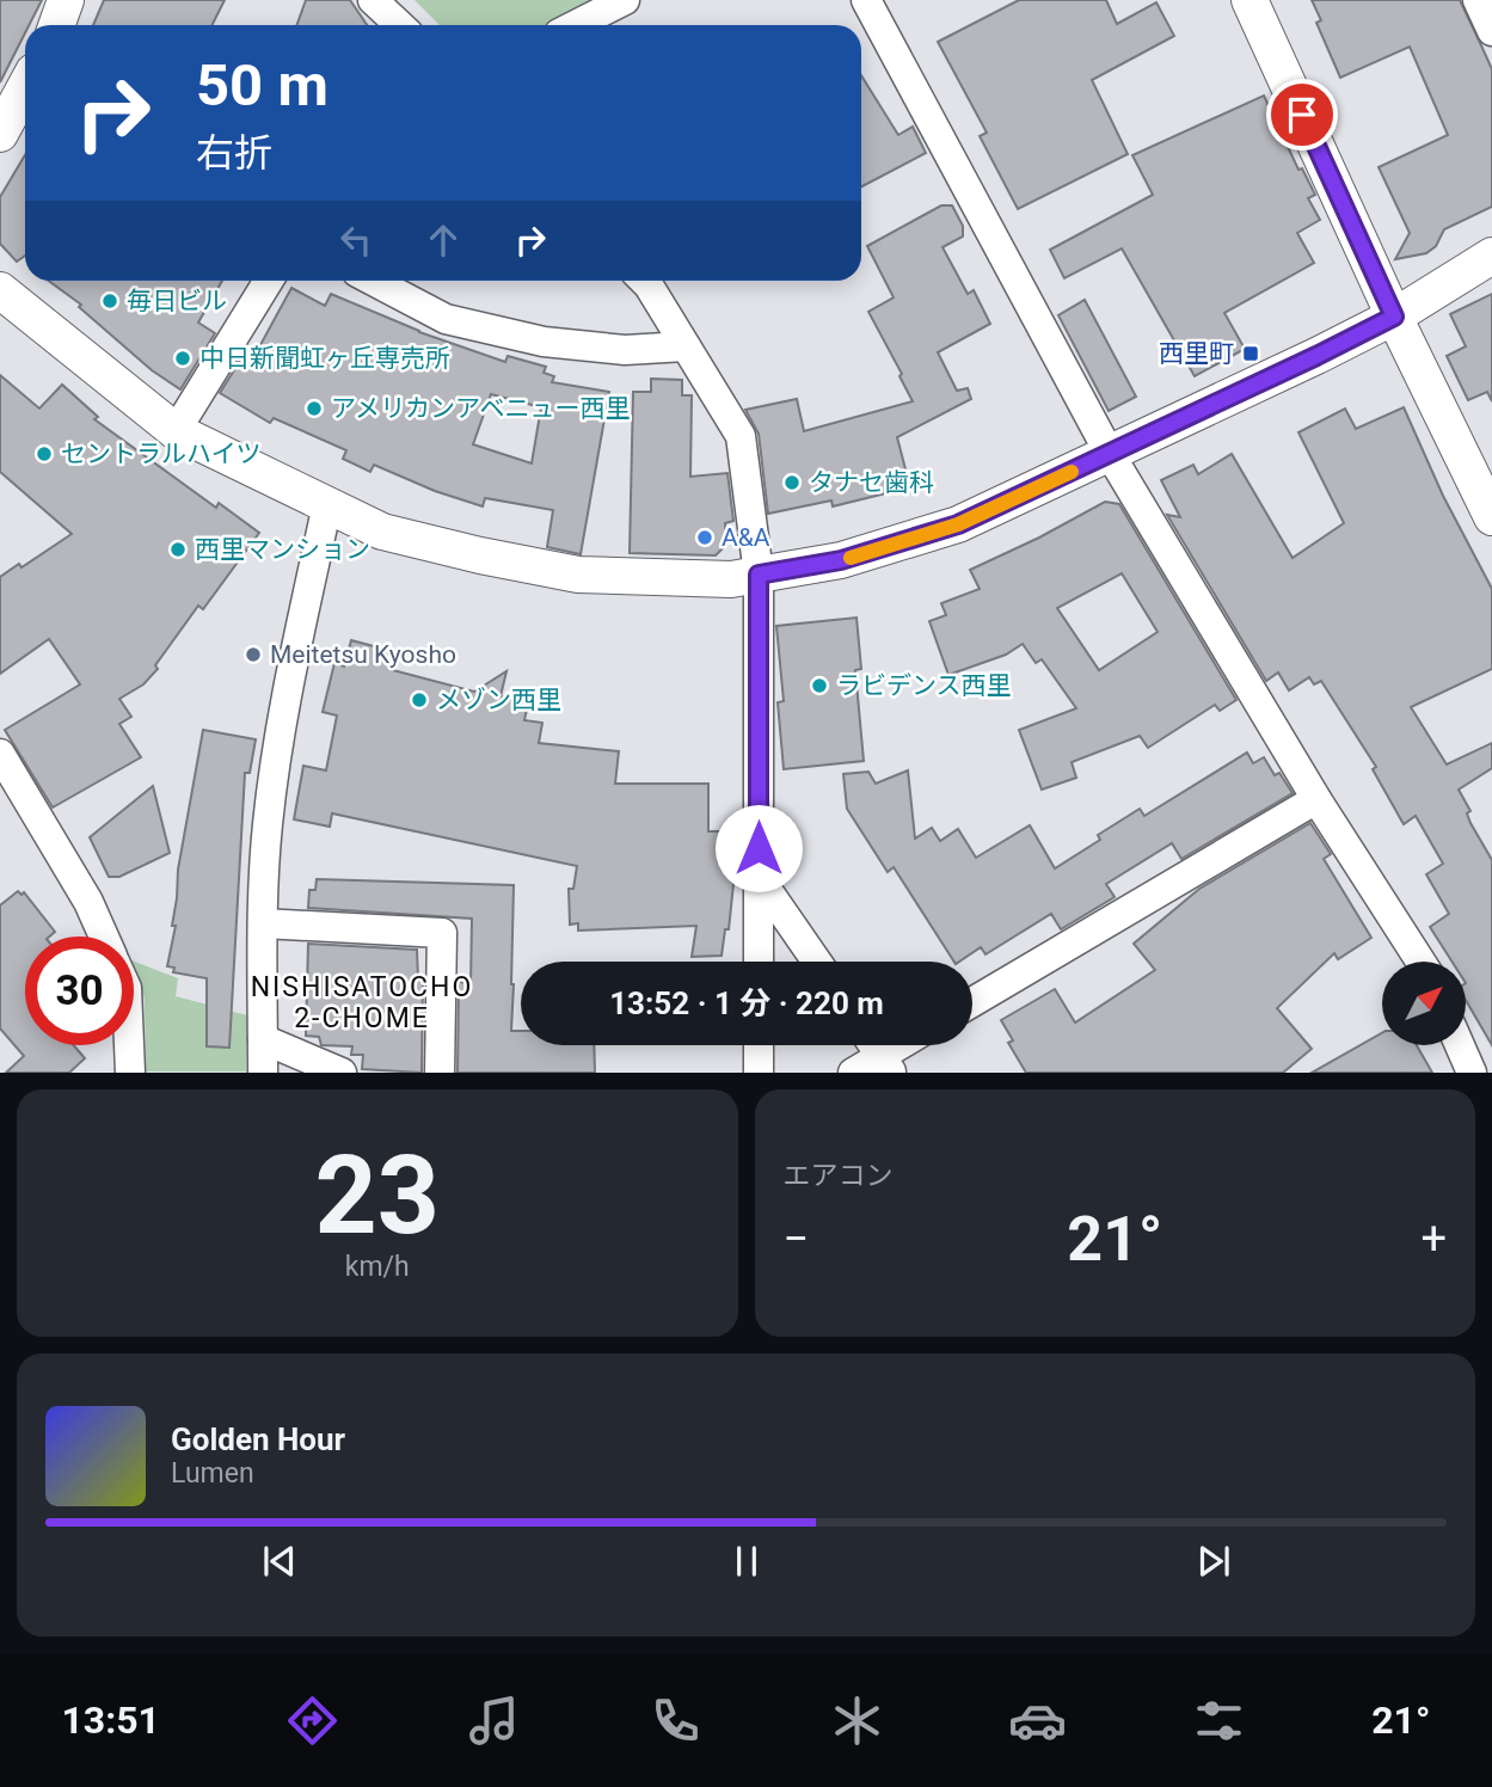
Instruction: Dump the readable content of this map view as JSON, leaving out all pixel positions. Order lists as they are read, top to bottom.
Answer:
{
  "districts": ["NISHISATOCHO 2-CHOME"],
  "places": {
    "other": [
      "毎日ビル",
      "中日新聞虹ヶ丘専売所",
      "アメリカンアベニュー西里",
      "セントラルハイツ",
      "タナセ歯科",
      "A&A",
      "西里マンション",
      "Meitetsu Kyosho",
      "ラビデンス西里",
      "メゾン西里"
    ],
    "transit": ["西里町"]
  },
  "north": "top right",
  "page": {
    "turn": ["50 m", "右折"],
    "limit": "30",
    "trip": "13:52 · 1 分 · 220 m",
    "tile": [
      ["23", "km/h"],
      "エアコン"
    ],
    "heat": ["−", "21°", "+"],
    "song": ["Golden Hour", "Lumen"],
    "tabs": ["13:51", "21°"]
  }
}
